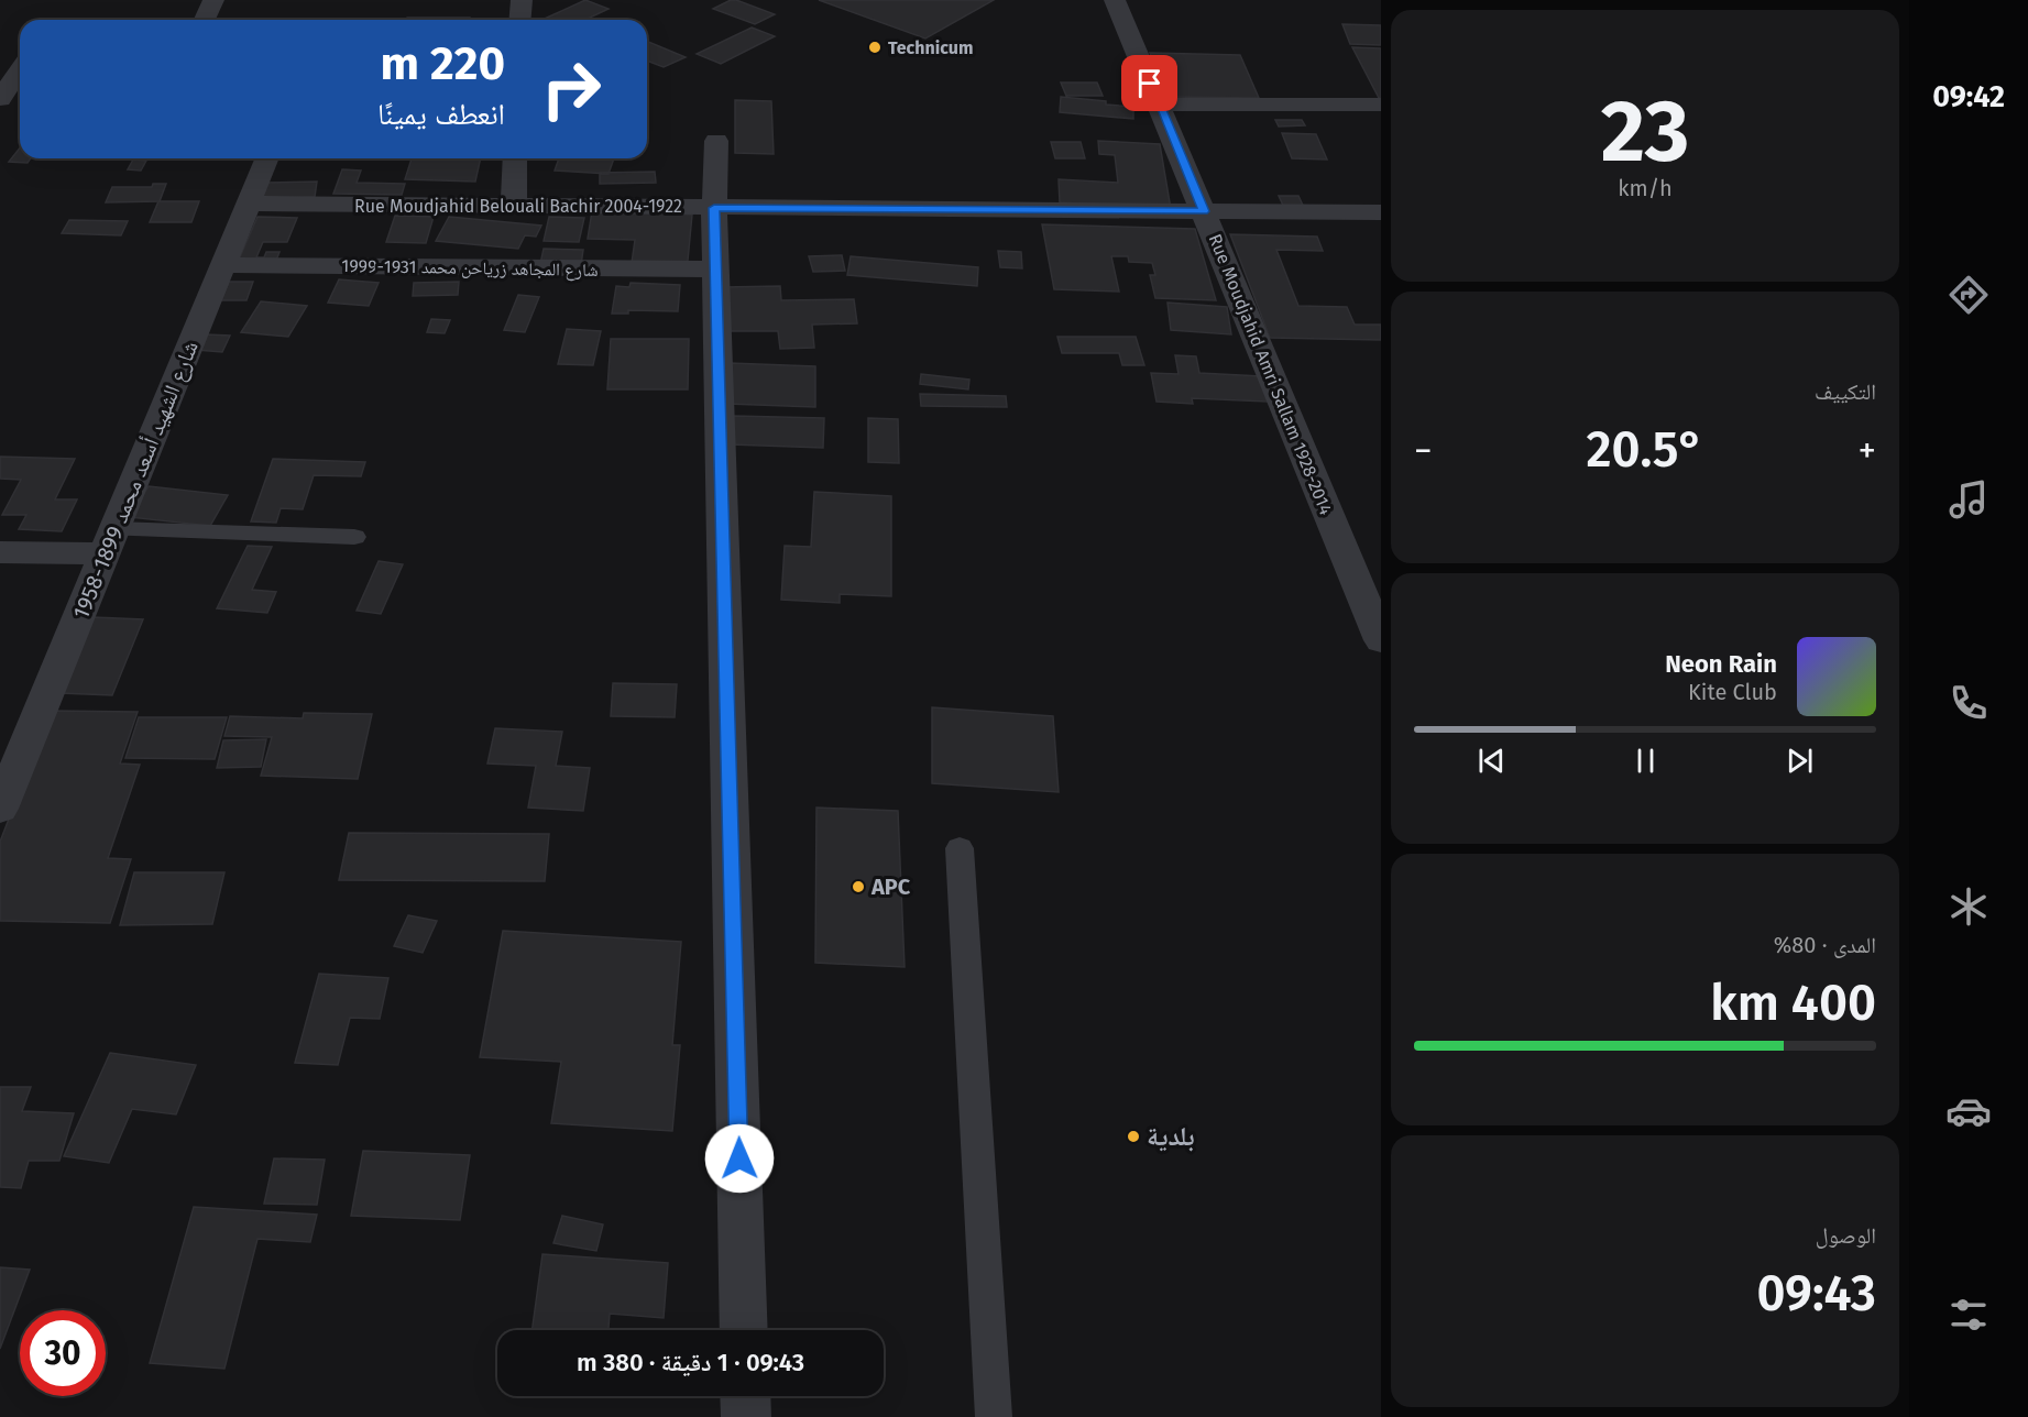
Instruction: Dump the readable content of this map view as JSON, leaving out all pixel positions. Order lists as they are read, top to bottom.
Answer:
{
  "streets": {
    "street": [
      "Rue Moudjahid Belouali Bachir 2004-1922",
      "شارع المجاهد زرياحن محمد 1931-1999",
      "Rue Moudjahid Amri Sallam 1928-2014",
      "شارع الشهيد أسعد محمد 1899-1958"
    ]
  },
  "crossings": [
    ["Rue Moudjahid Belouali Bachir 2004-1922", "Rue Moudjahid Amri Sallam 1928-2014"],
    ["Rue Moudjahid Belouali Bachir 2004-1922", "شارع الشهيد أسعد محمد 1899-1958"],
    ["شارع المجاهد زرياحن محمد 1931-1999", "شارع الشهيد أسعد محمد 1899-1958"]
  ],
  "places": ["Technicum", "APC", "بلدية"],
  "page": {
    "tabs": "09:42",
    "tile": [
      ["23", "km/h"],
      "التكييف",
      ["المدى · 80%", "400 km"],
      ["الوصول", "09:43"]
    ],
    "turn": ["220 m", "انعطف يمينًا"],
    "heat": ["−", "20.5°", "+"],
    "song": ["Neon Rain", "Kite Club"],
    "limit": "30",
    "trip": "09:43 · 1 دقيقة · 380 m"
  }
}
